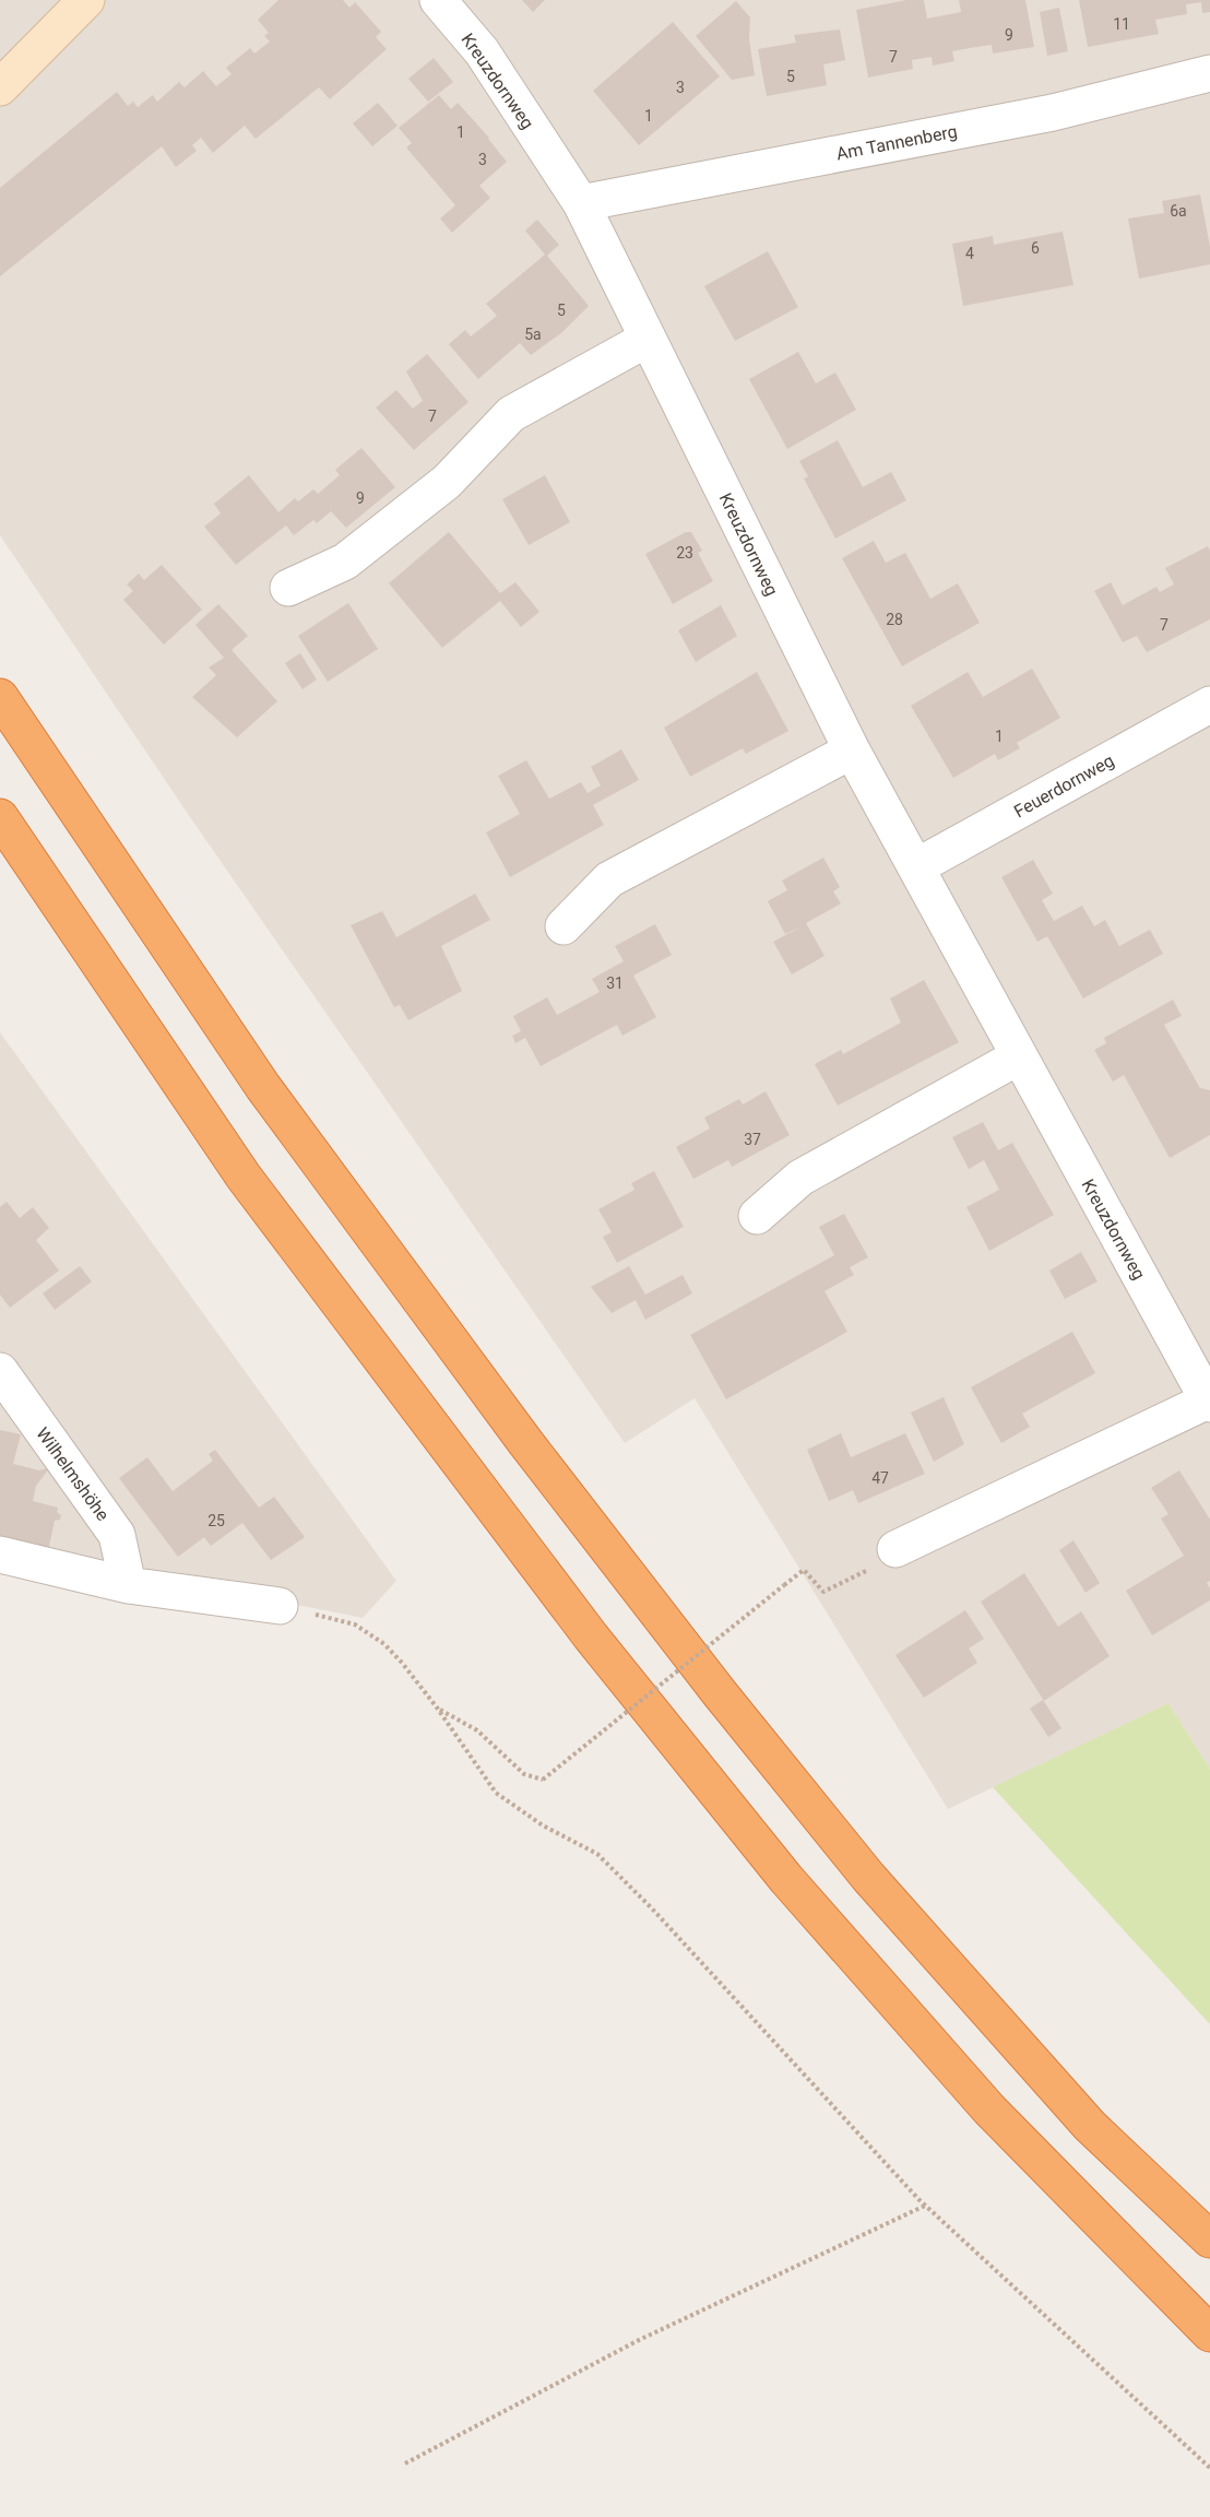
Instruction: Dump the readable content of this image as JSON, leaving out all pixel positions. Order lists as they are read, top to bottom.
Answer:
{
  "streets": {
    "street": [
      "Kreuzdornweg",
      "Am Tannenberg",
      "Feuerdornweg",
      "Wilhelmshöhe"
    ]
  },
  "crossings": [
    ["Kreuzdornweg", "Am Tannenberg"],
    ["Kreuzdornweg", "Feuerdornweg"]
  ],
  "house_numbers": [
    "11",
    "9",
    "7",
    "5",
    "3",
    "1",
    "1",
    "3",
    "6a",
    "6",
    "4",
    "5",
    "5a",
    "7",
    "9",
    "23",
    "28",
    "7",
    "1",
    "31",
    "37",
    "47",
    "25"
  ]
}
